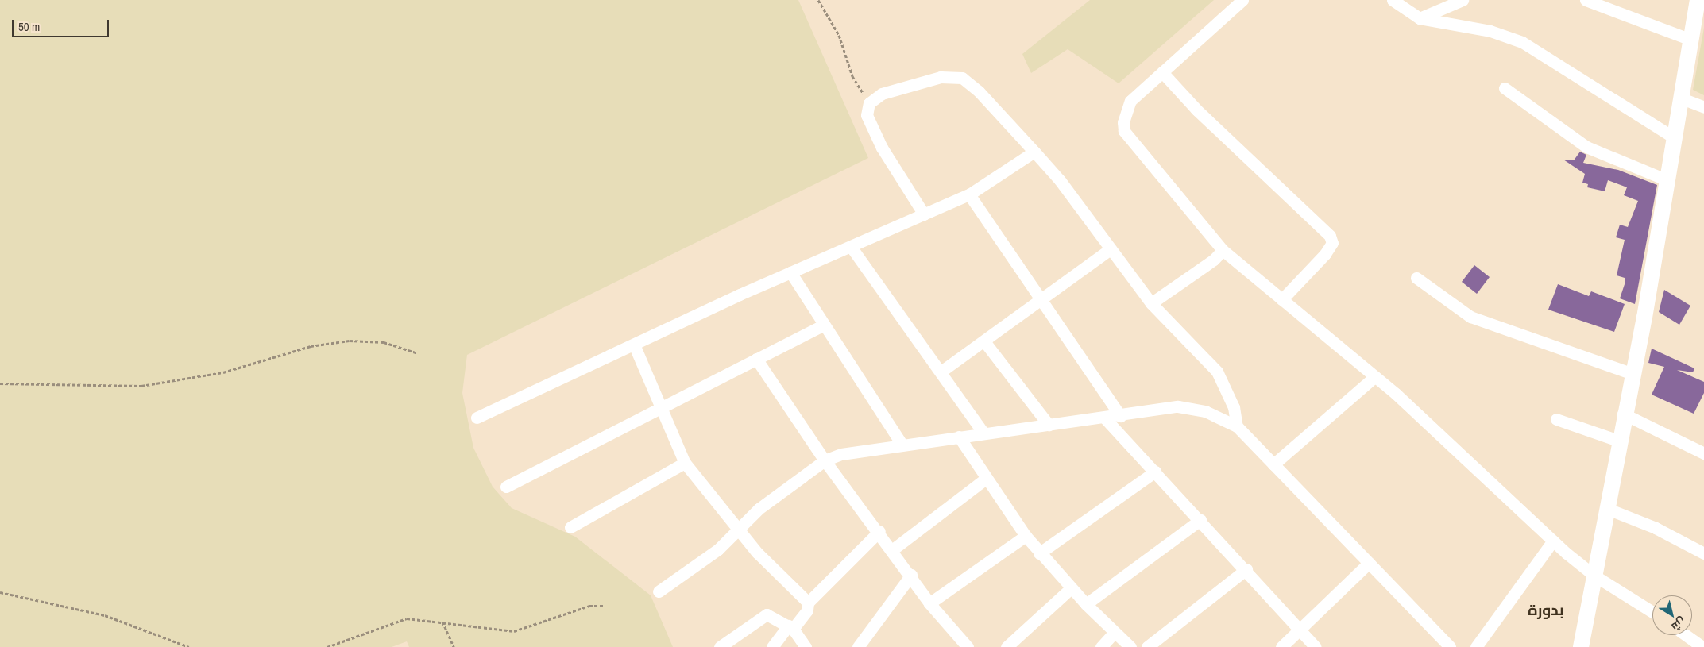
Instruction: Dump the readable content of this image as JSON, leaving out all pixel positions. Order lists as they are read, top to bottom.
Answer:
{
  "districts": ["بدورة"],
  "scale_bar": "50 m",
  "north": "bottom right"
}
